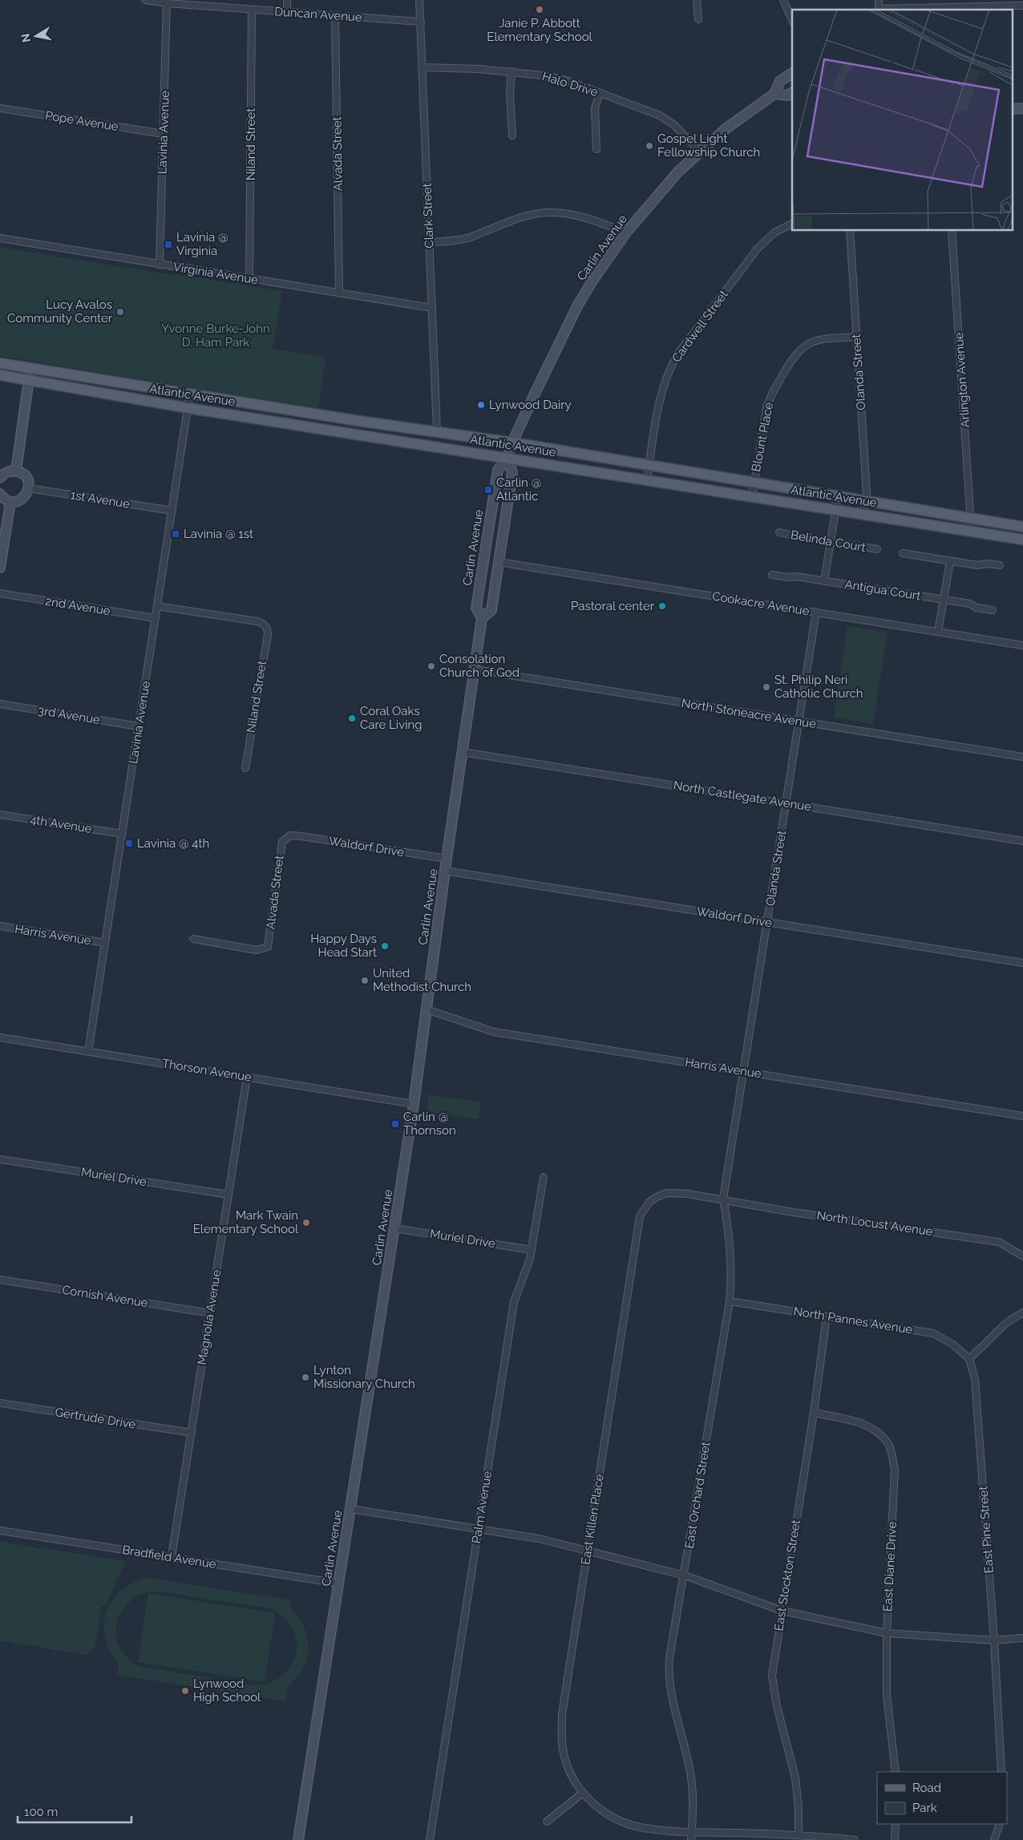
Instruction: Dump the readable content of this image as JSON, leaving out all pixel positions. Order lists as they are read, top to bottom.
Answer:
{
  "streets": {
    "main road": ["Atlantic Avenue"],
    "street": [
      "Duncan Avenue",
      "Halo Drive",
      "Pope Avenue",
      "Lavinia Avenue",
      "Niland Street",
      "Alvada Street",
      "Clark Street",
      "Carlin Avenue",
      "Virginia Avenue",
      "Cardwell Street",
      "Olanda Street",
      "Arlington Avenue",
      "Blount Place",
      "1st Avenue",
      "Belinda Court",
      "Antigua Court",
      "Cookacre Avenue",
      "2nd Avenue",
      "North Stoneacre Avenue",
      "3rd Avenue",
      "North Castlegate Avenue",
      "4th Avenue",
      "Waldorf Drive",
      "Harris Avenue",
      "Thorson Avenue",
      "Muriel Drive",
      "North Locust Avenue",
      "Cornish Avenue",
      "Magnolia Avenue",
      "North Pannes Avenue",
      "Gertrude Drive",
      "East Orchard Street",
      "Palm Avenue",
      "East Killen Place",
      "East Pine Street",
      "Bradfield Avenue",
      "East Diane Drive",
      "East Stockton Street"
    ]
  },
  "crossings": [
    ["Duncan Avenue", "Lavinia Avenue"],
    ["Duncan Avenue", "Niland Street"],
    ["Duncan Avenue", "Alvada Street"],
    ["Duncan Avenue", "Clark Street"],
    ["Halo Drive", "Clark Street"],
    ["Halo Drive", "Carlin Avenue"],
    ["Pope Avenue", "Lavinia Avenue"],
    ["Lavinia Avenue", "Niland Street"],
    ["Lavinia Avenue", "Virginia Avenue"],
    ["Lavinia Avenue", "Atlantic Avenue"],
    ["Lavinia Avenue", "1st Avenue"],
    ["Lavinia Avenue", "2nd Avenue"],
    ["Lavinia Avenue", "3rd Avenue"],
    ["Lavinia Avenue", "4th Avenue"],
    ["Lavinia Avenue", "Harris Avenue"],
    ["Lavinia Avenue", "Thorson Avenue"],
    ["Niland Street", "Virginia Avenue"],
    ["Alvada Street", "Virginia Avenue"],
    ["Alvada Street", "Waldorf Drive"],
    ["Clark Street", "Virginia Avenue"],
    ["Clark Street", "Atlantic Avenue"],
    ["Carlin Avenue", "Atlantic Avenue"],
    ["Carlin Avenue", "Cookacre Avenue"],
    ["Carlin Avenue", "North Stoneacre Avenue"],
    ["Carlin Avenue", "North Castlegate Avenue"],
    ["Carlin Avenue", "Waldorf Drive"],
    ["Carlin Avenue", "Harris Avenue"],
    ["Carlin Avenue", "Thorson Avenue"],
    ["Carlin Avenue", "Muriel Drive"],
    ["Carlin Avenue", "Bradfield Avenue"],
    ["Cardwell Street", "Atlantic Avenue"],
    ["Olanda Street", "Atlantic Avenue"],
    ["Olanda Street", "Blount Place"],
    ["Olanda Street", "Cookacre Avenue"],
    ["Olanda Street", "North Stoneacre Avenue"],
    ["Olanda Street", "North Castlegate Avenue"],
    ["Olanda Street", "Waldorf Drive"],
    ["Olanda Street", "Harris Avenue"],
    ["Olanda Street", "East Orchard Street"],
    ["Arlington Avenue", "Atlantic Avenue"],
    ["Atlantic Avenue", "Blount Place"],
    ["Thorson Avenue", "Magnolia Avenue"],
    ["Muriel Drive", "Magnolia Avenue"],
    ["Muriel Drive", "Palm Avenue"],
    ["North Locust Avenue", "East Orchard Street"],
    ["North Locust Avenue", "East Killen Place"],
    ["Cornish Avenue", "Magnolia Avenue"],
    ["Magnolia Avenue", "Gertrude Drive"],
    ["Magnolia Avenue", "Bradfield Avenue"],
    ["North Pannes Avenue", "East Orchard Street"],
    ["North Pannes Avenue", "East Pine Street"],
    ["North Pannes Avenue", "East Stockton Street"],
    ["East Orchard Street", "East Killen Place"],
    ["East Killen Place", "East Stockton Street"],
    ["East Diane Drive", "East Stockton Street"]
  ],
  "parks": ["Yvonne Burke-John D. Ham Park"],
  "places": {
    "other": [
      "Janie P. Abbott Elementary School",
      "Gospel Light Fellowship Church",
      "Lucy Avalos Community Center",
      "Lynwood Dairy",
      "Pastoral center",
      "Consolation Church of God",
      "St. Philip Neri Catholic Church",
      "Coral Oaks Care Living",
      "Happy Days Head Start",
      "United Methodist Church",
      "Mark Twain Elementary School",
      "Lynton Missionary Church",
      "Lynwood High School"
    ],
    "transit": [
      "Lavinia @ Virginia",
      "Carlin @ Atlantic",
      "Lavinia @ 1st",
      "Lavinia @ 4th",
      "Carlin @ Thornson"
    ]
  },
  "legend": ["Road", "Park"],
  "scale_bar": "100 m",
  "north": "left"
}
